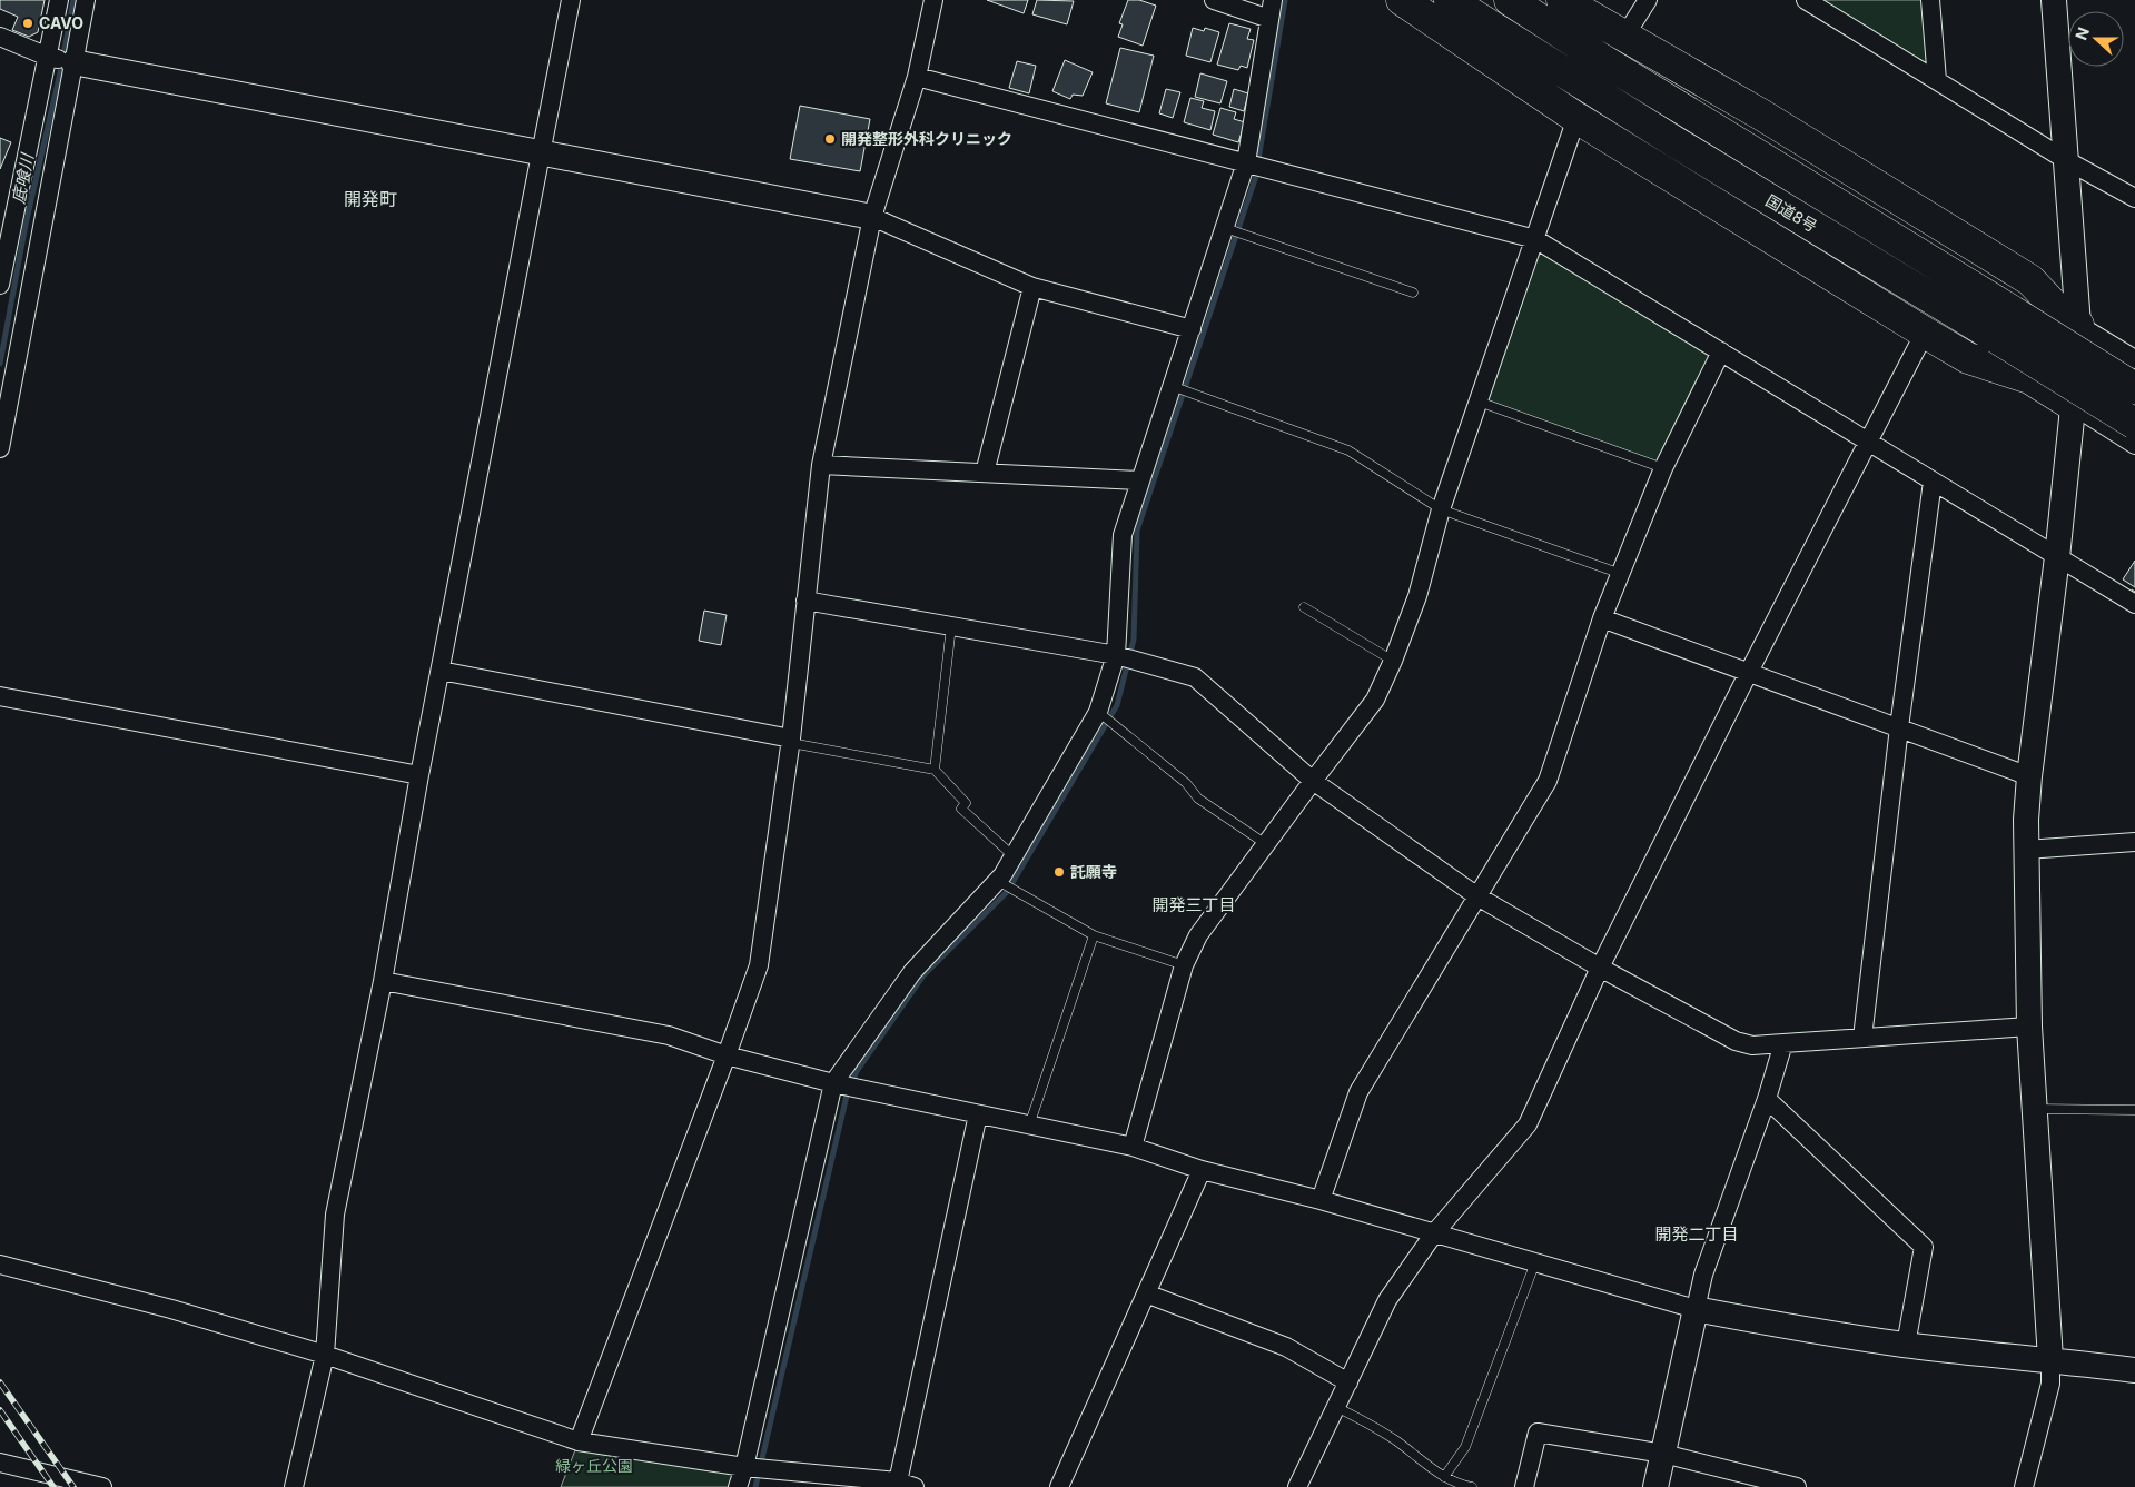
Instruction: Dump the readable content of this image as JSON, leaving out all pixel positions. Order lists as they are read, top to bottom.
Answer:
{
  "streets": {
    "highway": ["国道8号"]
  },
  "districts": ["開発町", "開発三丁目", "開発二丁目"],
  "water": ["底喰川"],
  "parks": ["緑ヶ丘公園"],
  "places": ["CAVO", "開発整形外科クリニック", "託願寺"],
  "north": "left"
}
